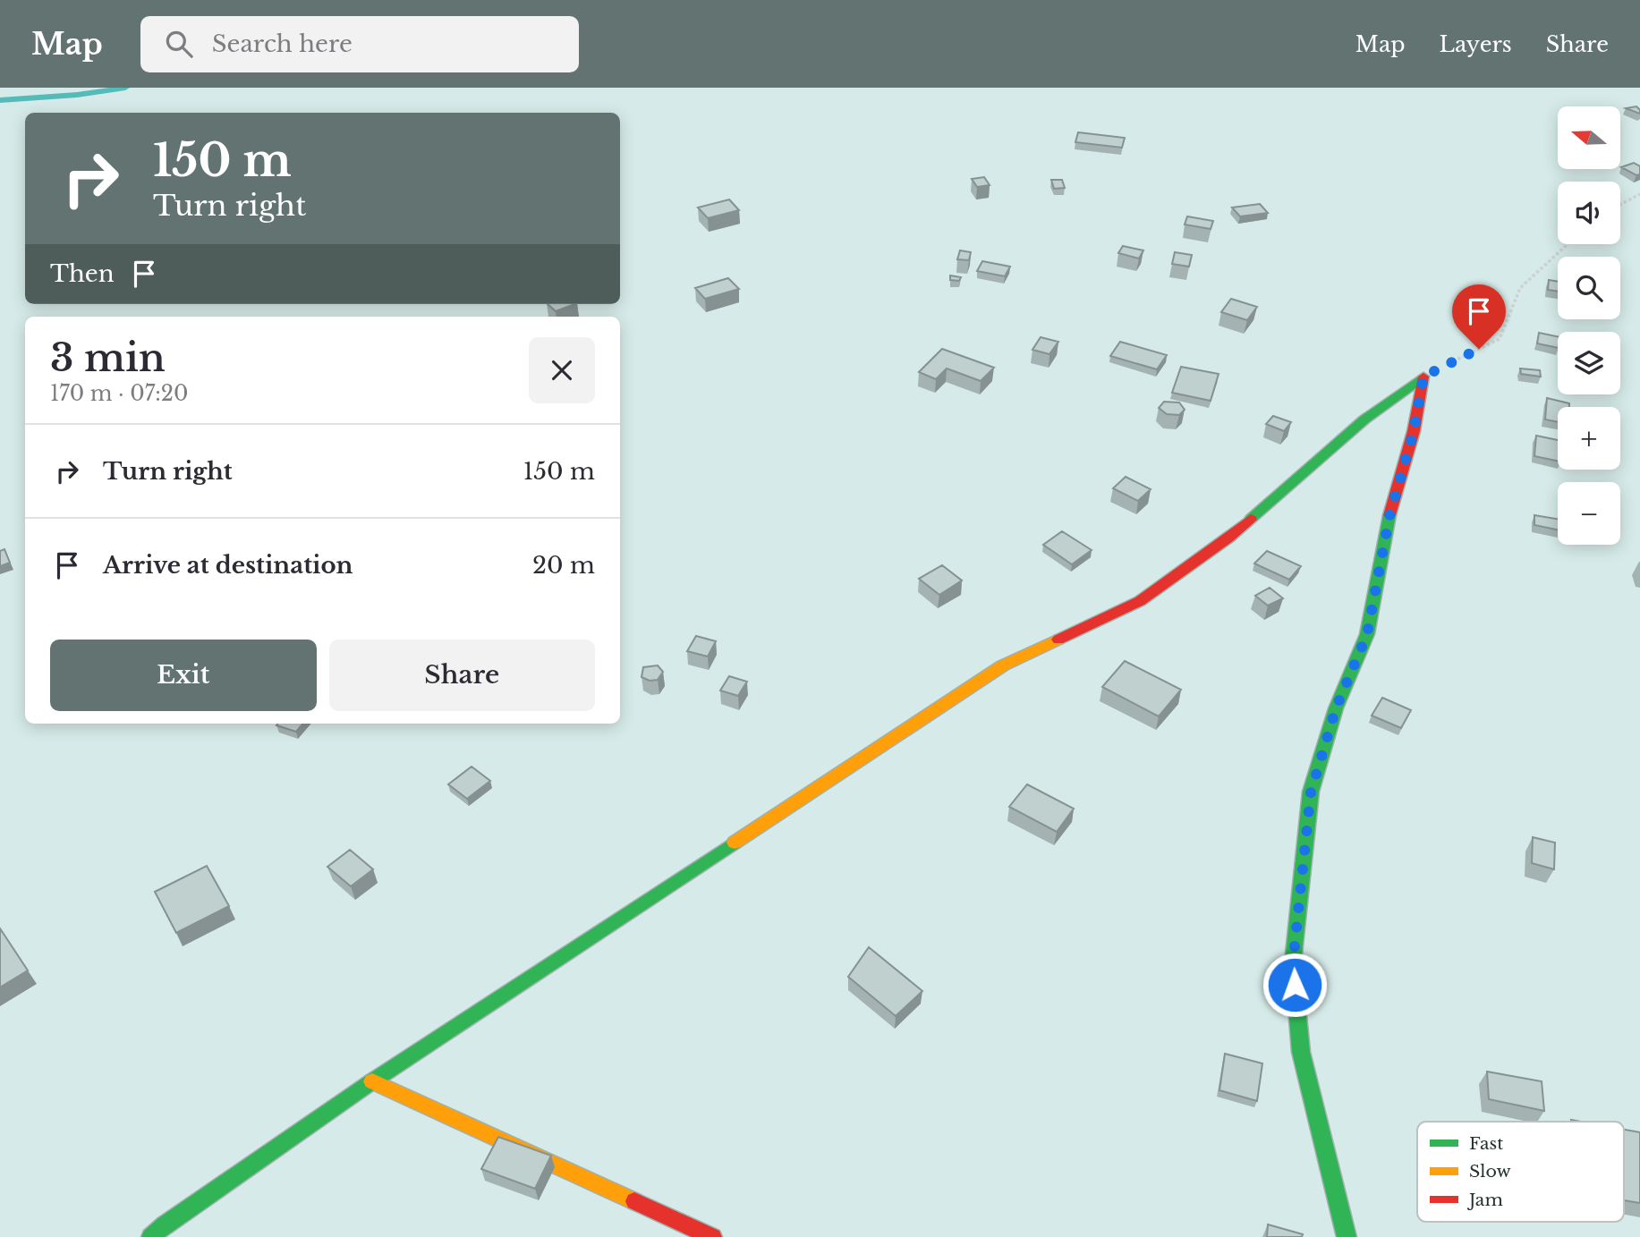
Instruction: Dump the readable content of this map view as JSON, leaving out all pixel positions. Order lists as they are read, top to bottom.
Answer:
{
  "legend": ["Fast", "Slow", "Jam"],
  "north": "left",
  "page": {
    "header": "Map",
    "search": "Search here",
    "nav": ["Map", "Layers", "Share"],
    "map_buttons": ["+", "−"],
    "turn": ["150 m", "Turn right"],
    "then": "Then",
    "heading": ["3 min", "170 m · 07:20"],
    "list": [
      {
        "name": "Turn right",
        "value": "150 m"
      },
      {
        "name": "Arrive at destination",
        "value": "20 m"
      }
    ],
    "buttons": ["Exit", "Share"]
  }
}
